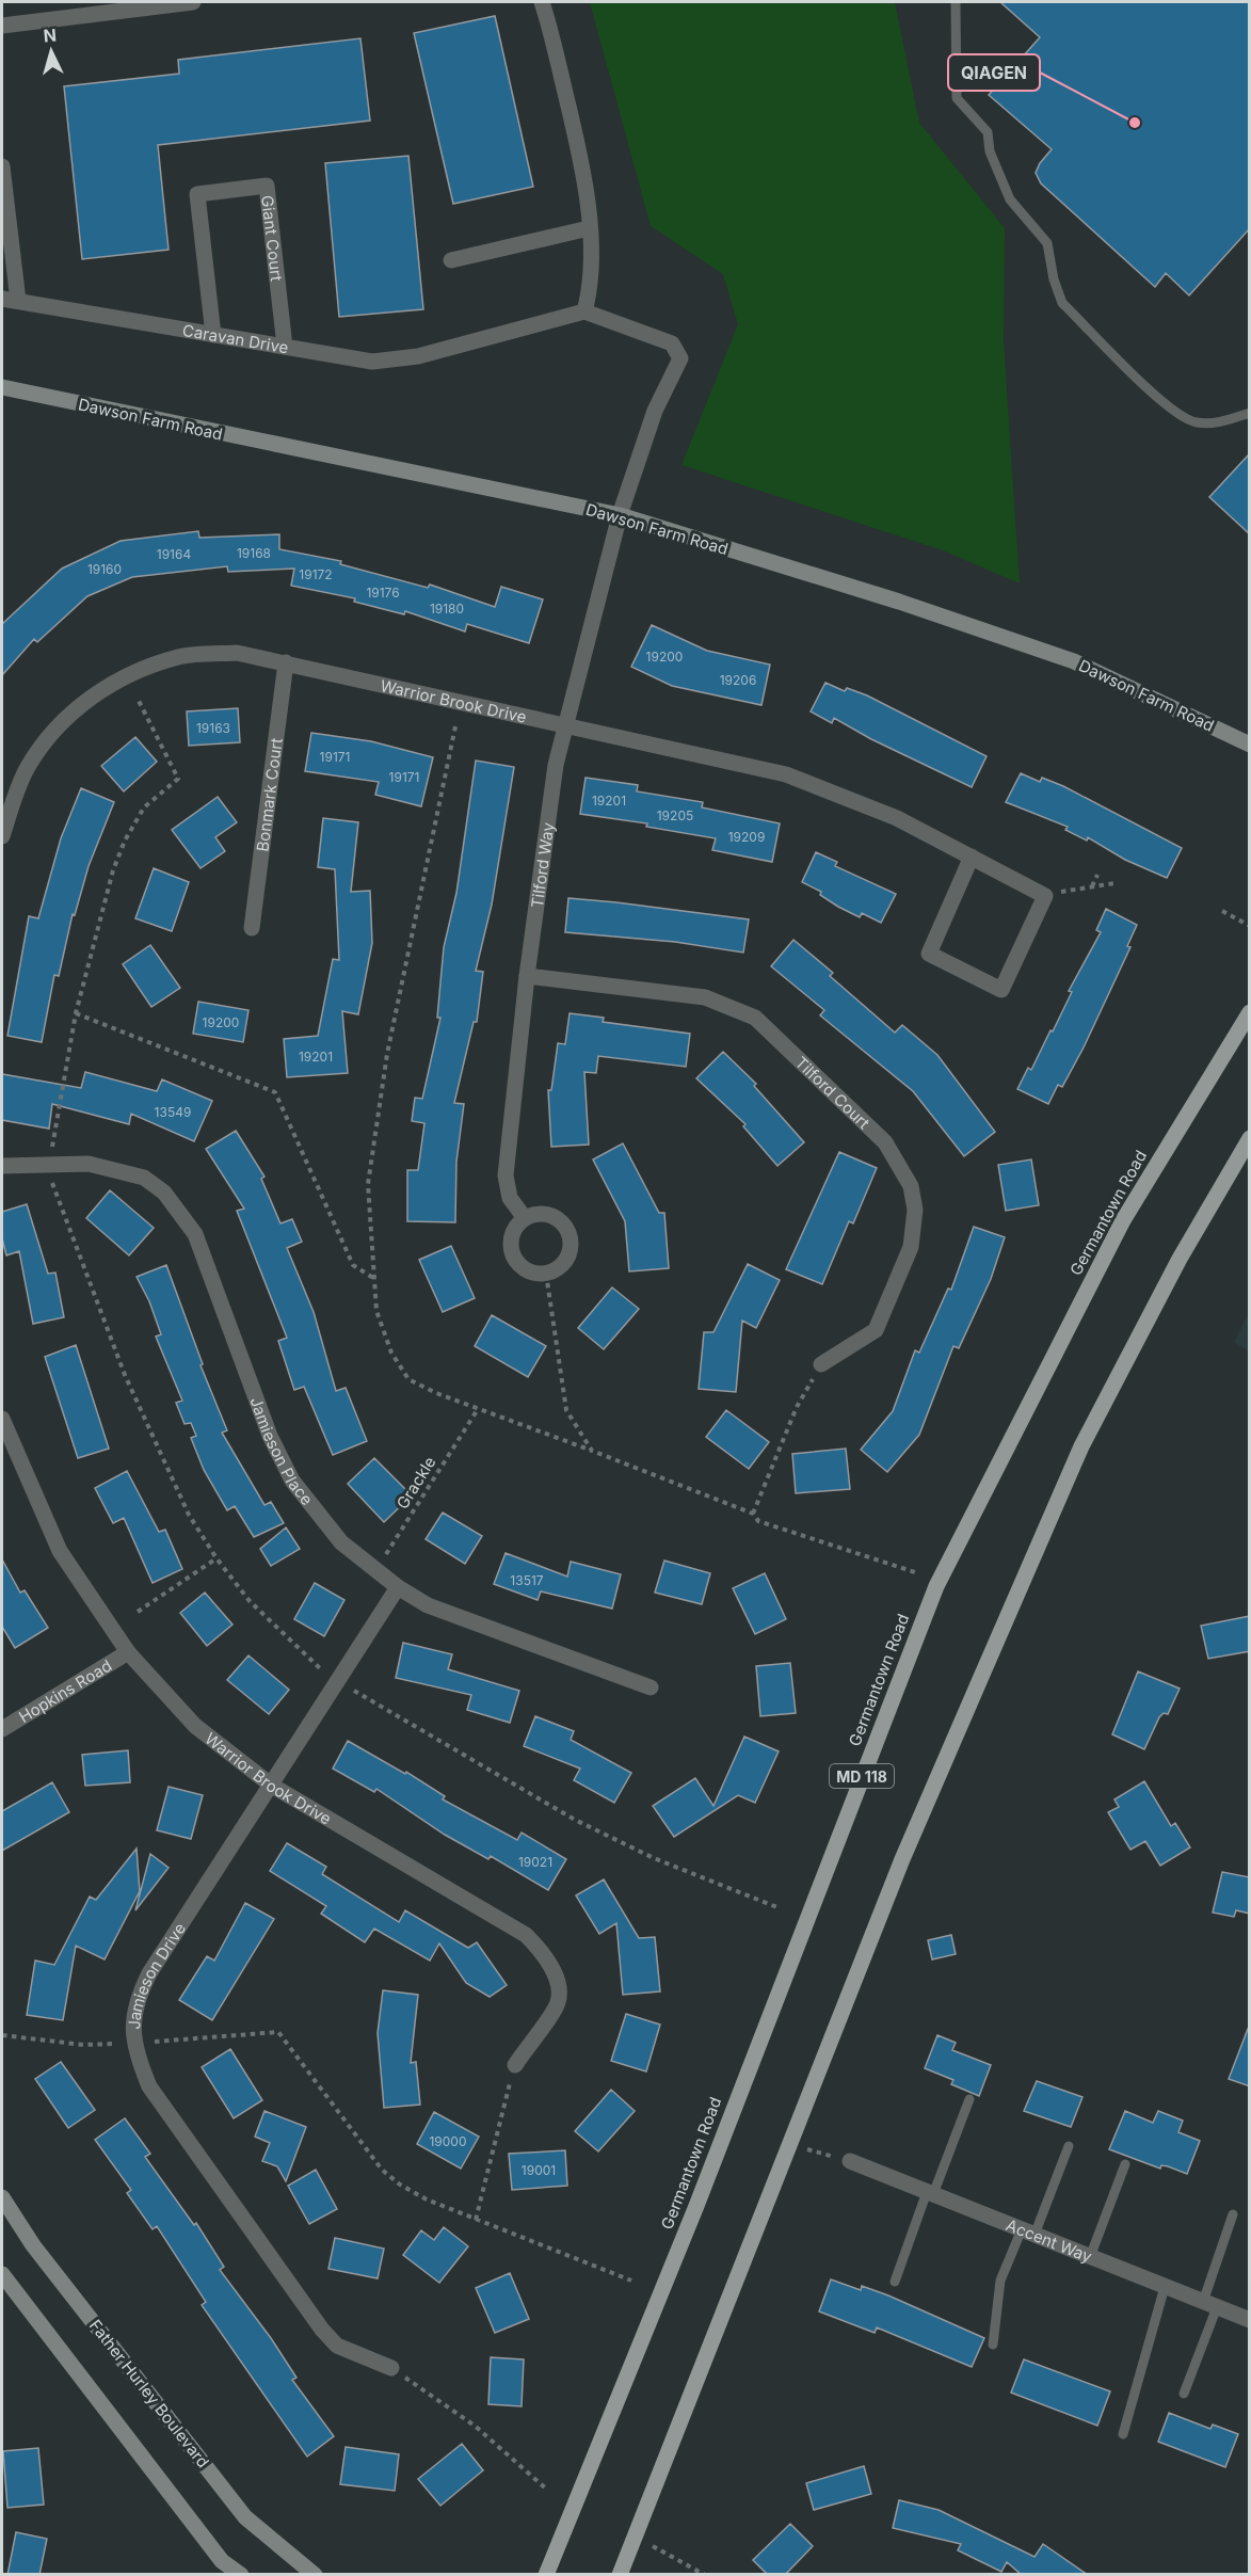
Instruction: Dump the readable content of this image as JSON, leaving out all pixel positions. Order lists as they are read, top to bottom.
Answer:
{
  "streets": {
    "main road": ["Germantown Road", "MD 118"],
    "street": [
      "Giant Court",
      "Caravan Drive",
      "Dawson Farm Road",
      "Warrior Brook Drive",
      "Bonmark Court",
      "Tilford Way",
      "Tilford Court",
      "Jamieson Place",
      "Hopkins Road",
      "Jamieson Drive",
      "Accent Way",
      "Father Hurley Boulevard"
    ],
    "path": ["Grackle"]
  },
  "crossings": [
    ["Giant Court", "Caravan Drive"],
    ["Dawson Farm Road", "Tilford Way"],
    ["Warrior Brook Drive", "Bonmark Court"],
    ["Warrior Brook Drive", "Tilford Way"],
    ["Warrior Brook Drive", "Hopkins Road"],
    ["Warrior Brook Drive", "Jamieson Drive"],
    ["Tilford Way", "Tilford Court"],
    ["Jamieson Place", "Grackle"],
    ["Jamieson Place", "Jamieson Drive"]
  ],
  "places": ["QIAGEN"],
  "house_numbers": [
    "19168",
    "19164",
    "19160",
    "19172",
    "19176",
    "19180",
    "19200",
    "19206",
    "19163",
    "19171",
    "19171",
    "19201",
    "19205",
    "19209",
    "19200",
    "19201",
    "13549",
    "13517",
    "19021",
    "19000",
    "19001"
  ],
  "north": "top"
}
